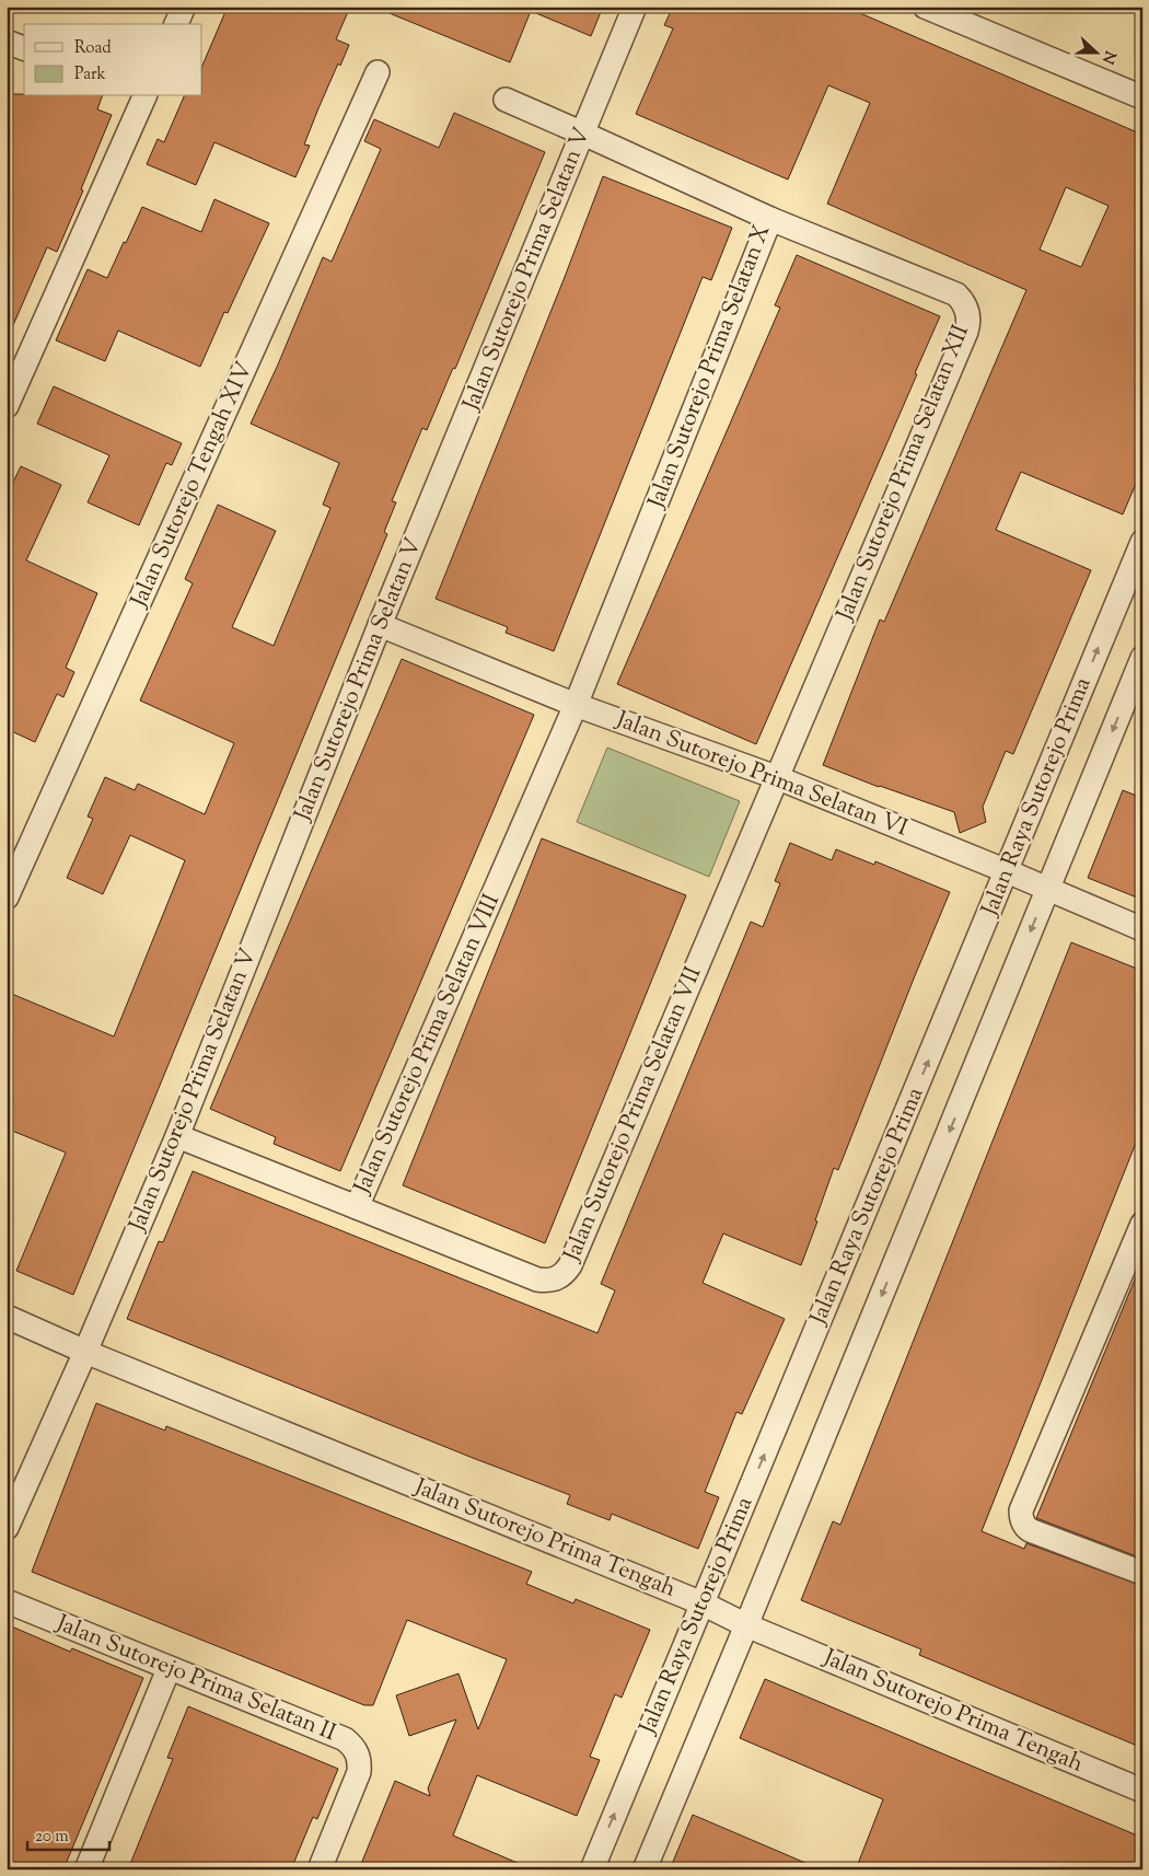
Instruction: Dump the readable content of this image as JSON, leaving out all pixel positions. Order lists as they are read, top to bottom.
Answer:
{
  "streets": {
    "street": [
      "Jalan Sutorejo Prima Selatan V",
      "Jalan Sutorejo Prima Selatan X",
      "Jalan Sutorejo Prima Selatan XII",
      "Jalan Sutorejo Tengah XIV",
      "Jalan Sutorejo Prima Selatan VI",
      "Jalan Raya Sutorejo Prima",
      "Jalan Sutorejo Prima Selatan VIII",
      "Jalan Sutorejo Prima Selatan VII",
      "Jalan Sutorejo Prima Tengah",
      "Jalan Sutorejo Prima Selatan II"
    ]
  },
  "crossings": [
    ["Jalan Sutorejo Prima Selatan V", "Jalan Sutorejo Prima Selatan X"],
    ["Jalan Sutorejo Prima Selatan V", "Jalan Sutorejo Prima Selatan VI"],
    ["Jalan Sutorejo Prima Selatan V", "Jalan Sutorejo Prima Selatan VIII"],
    ["Jalan Sutorejo Prima Selatan V", "Jalan Sutorejo Prima Tengah"],
    ["Jalan Sutorejo Prima Selatan X", "Jalan Sutorejo Prima Selatan XII"],
    ["Jalan Sutorejo Prima Selatan X", "Jalan Sutorejo Prima Selatan VI"],
    ["Jalan Sutorejo Prima Selatan X", "Jalan Sutorejo Prima Selatan VIII"],
    ["Jalan Sutorejo Prima Selatan XII", "Jalan Sutorejo Prima Selatan VI"],
    ["Jalan Sutorejo Prima Selatan XII", "Jalan Sutorejo Prima Selatan VII"],
    ["Jalan Sutorejo Prima Selatan VI", "Jalan Raya Sutorejo Prima"],
    ["Jalan Sutorejo Prima Selatan VI", "Jalan Sutorejo Prima Selatan VIII"],
    ["Jalan Sutorejo Prima Selatan VI", "Jalan Sutorejo Prima Selatan VII"],
    ["Jalan Raya Sutorejo Prima", "Jalan Sutorejo Prima Tengah"],
    ["Jalan Sutorejo Prima Selatan VIII", "Jalan Sutorejo Prima Selatan VII"]
  ],
  "legend": ["Road", "Park"],
  "scale_bar": "20 m",
  "north": "right"
}
